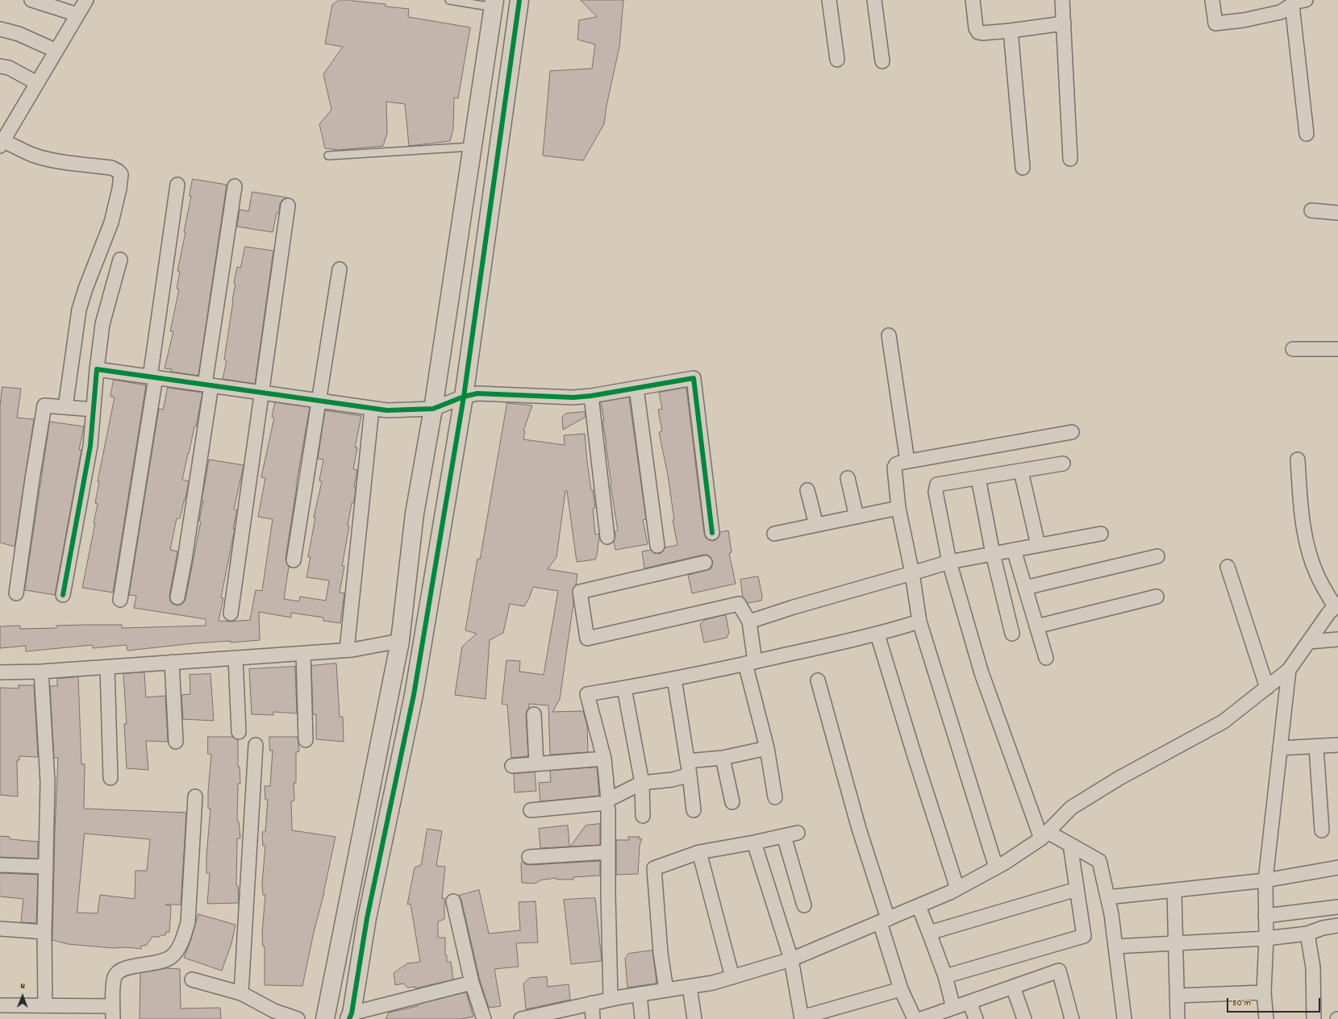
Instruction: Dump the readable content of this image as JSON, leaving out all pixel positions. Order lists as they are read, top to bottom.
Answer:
{
  "scale_bar": "50 m",
  "north": "top"
}
